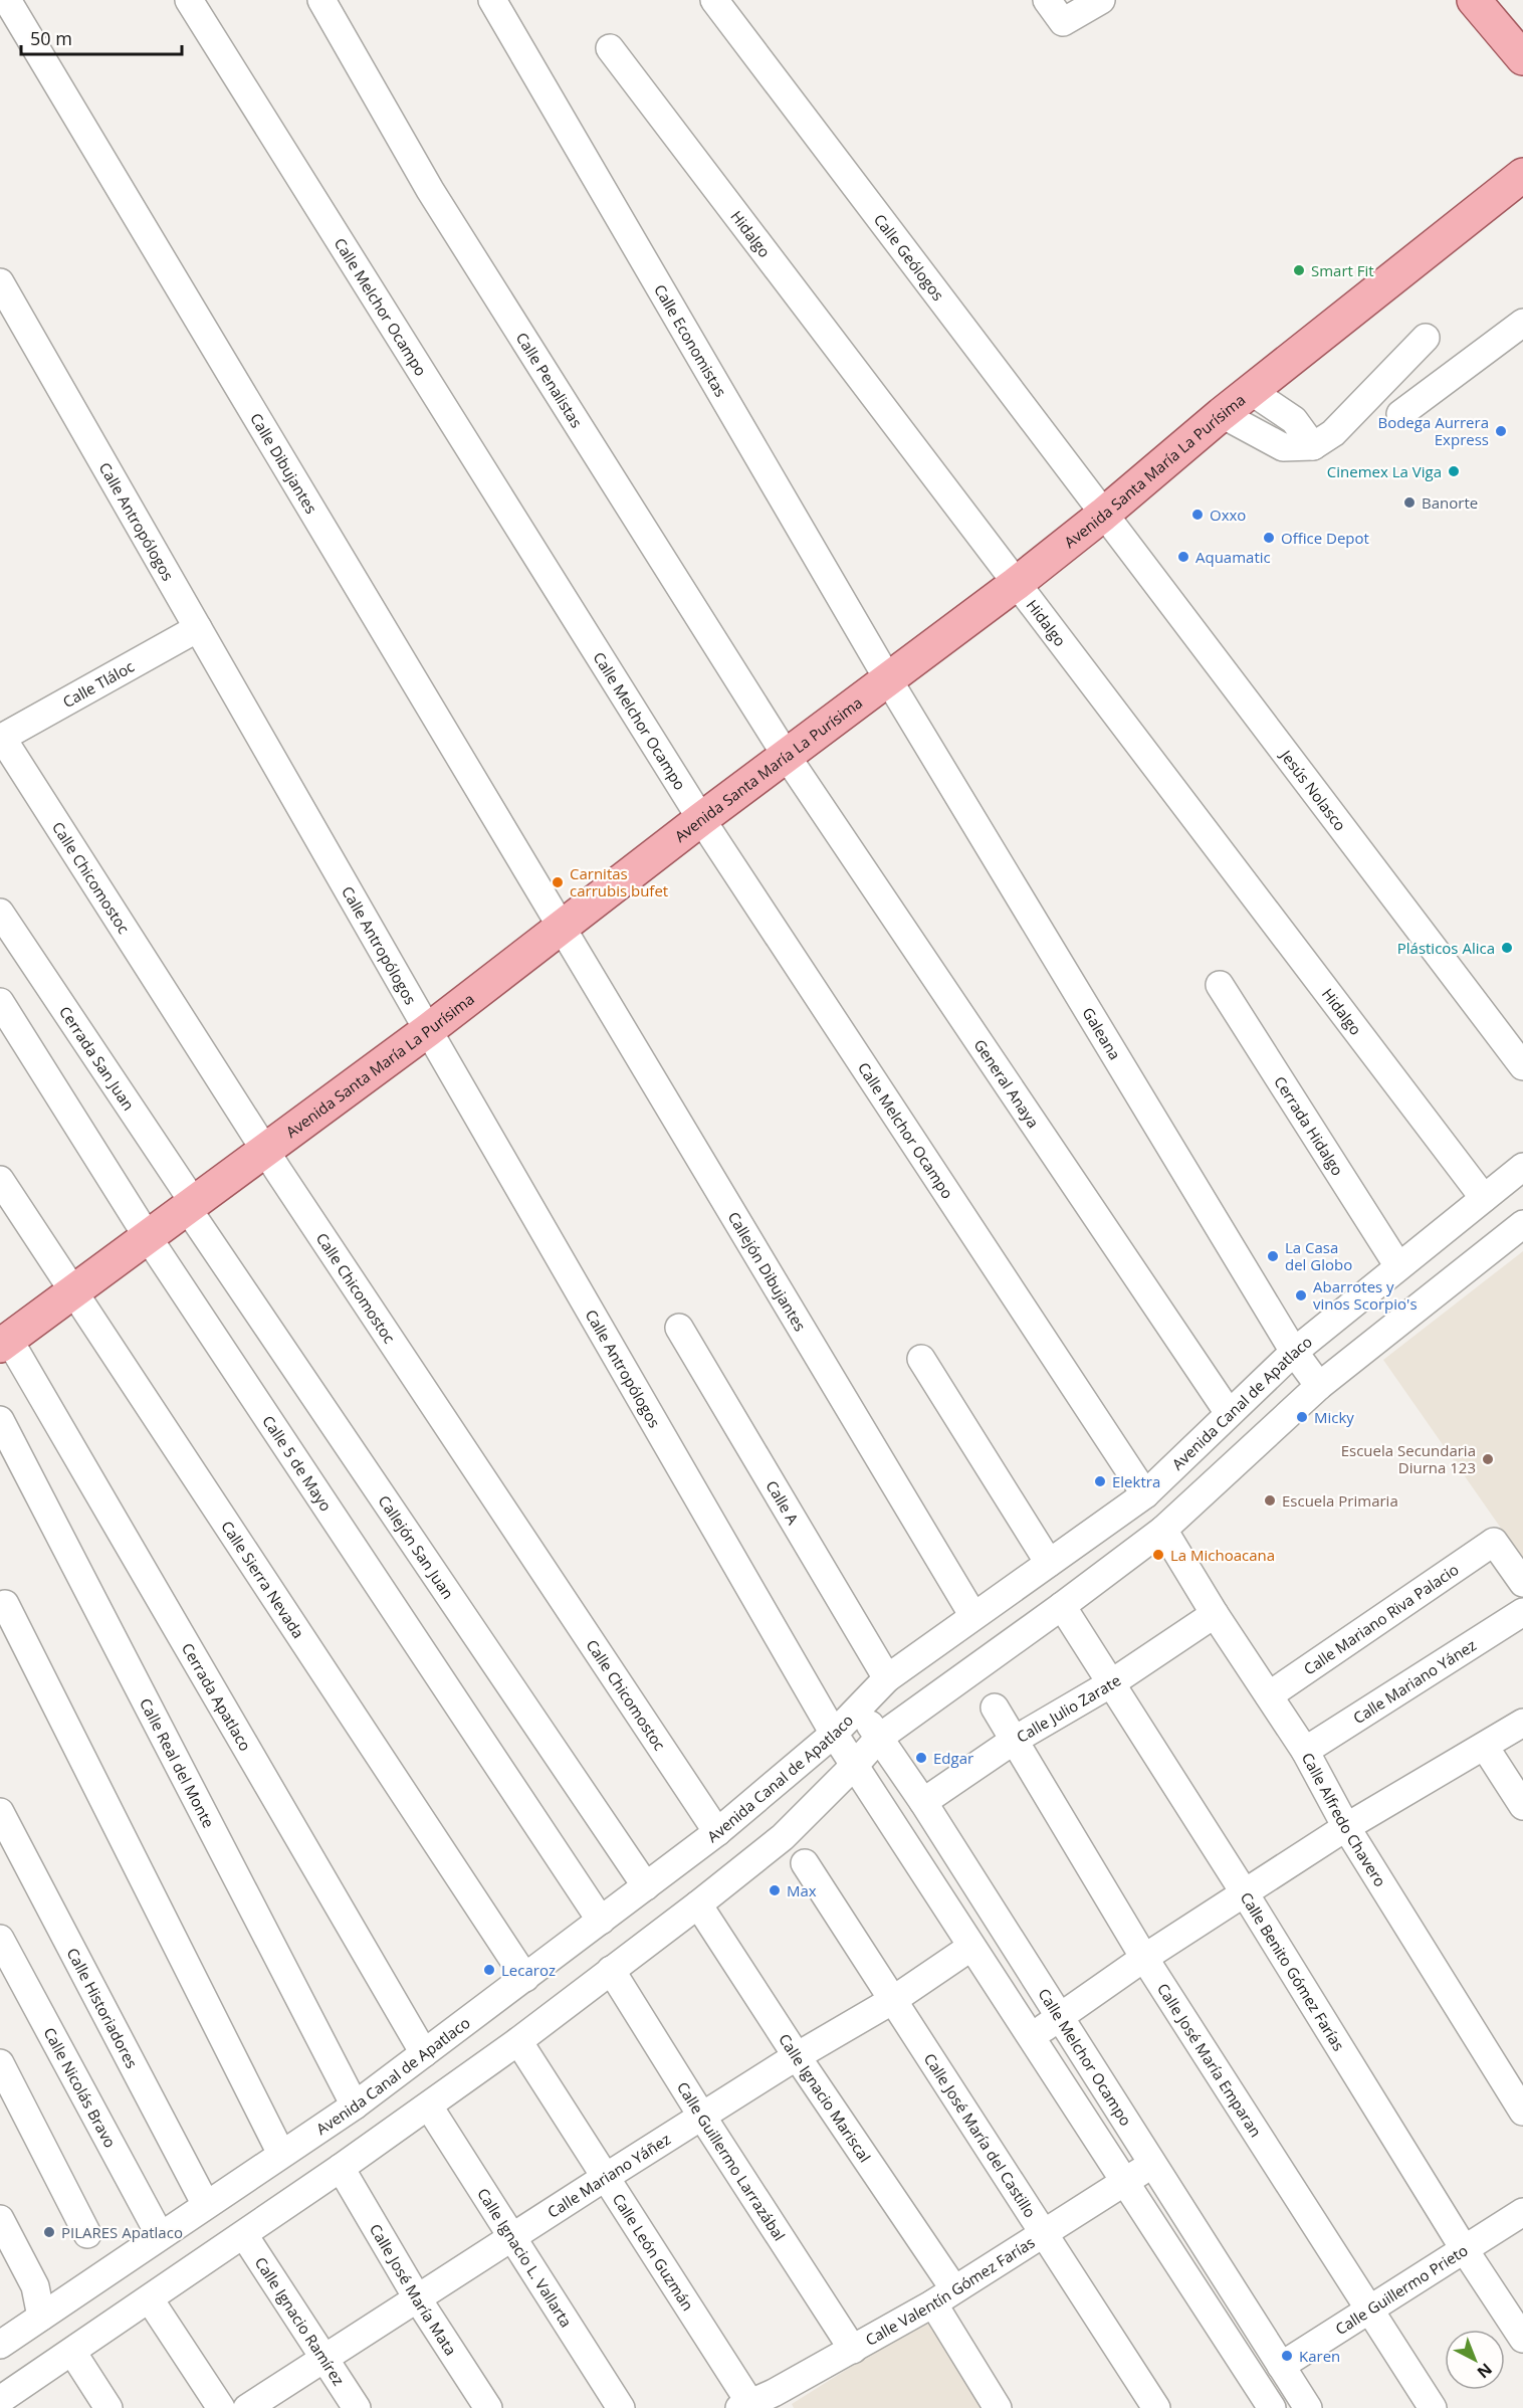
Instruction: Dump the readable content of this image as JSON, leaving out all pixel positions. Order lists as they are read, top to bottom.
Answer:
{
  "streets": {
    "main road": ["Avenida Santa María La Purísima"],
    "street": [
      "Hidalgo",
      "Calle Geólogos",
      "Calle Melchor Ocampo",
      "Calle Economistas",
      "Calle Penalistas",
      "Calle Dibujantes",
      "Calle Antropólogos",
      "Calle Tláloc",
      "Jesús Nolasco",
      "Calle Chicomostoc",
      "Galeana",
      "Cerrada San Juan",
      "General Anaya",
      "Cerrada Hidalgo",
      "Callejón Dibujantes",
      "Avenida Canal de Apatlaco",
      "Calle 5 de Mayo",
      "Calle A",
      "Callejón San Juan",
      "Calle Sierra Nevada",
      "Calle Mariano Riva Palacio",
      "Calle Mariano Yánez",
      "Cerrada Apatlaco",
      "Calle Julio Zarate",
      "Calle Real del Monte",
      "Calle Alfredo Chavero",
      "Calle Benito Gómez Farías",
      "Calle Historiadores",
      "Calle José María Emparan",
      "Calle Nicolás Bravo",
      "Calle Ignacio Mariscal",
      "Calle José María del Castillo",
      "Calle Guillermo Larrazábal",
      "Calle Mariano Yáñez",
      "Calle León Guzmán",
      "Calle Ignacio L. Vallarta",
      "Calle José María Mata",
      "Calle Guillermo Prieto",
      "Calle Valentín Gómez Farías",
      "Calle Ignacio Ramírez"
    ]
  },
  "crossings": [
    ["Hidalgo", "Avenida Santa María La Purísima"],
    ["Hidalgo", "Avenida Canal de Apatlaco"],
    ["Calle Geólogos", "Avenida Santa María La Purísima"],
    ["Calle Geólogos", "Jesús Nolasco"],
    ["Calle Melchor Ocampo", "Avenida Santa María La Purísima"],
    ["Calle Melchor Ocampo", "Avenida Canal de Apatlaco"],
    ["Calle Melchor Ocampo", "Calle Julio Zarate"],
    ["Calle Melchor Ocampo", "Calle Guillermo Prieto"],
    ["Calle Melchor Ocampo", "Calle Valentín Gómez Farías"],
    ["Calle Economistas", "Avenida Santa María La Purísima"],
    ["Calle Economistas", "Galeana"],
    ["Calle Penalistas", "Avenida Santa María La Purísima"],
    ["Calle Penalistas", "General Anaya"],
    ["Calle Dibujantes", "Avenida Santa María La Purísima"],
    ["Calle Dibujantes", "Callejón Dibujantes"],
    ["Avenida Santa María La Purísima", "Calle Antropólogos"],
    ["Avenida Santa María La Purísima", "Jesús Nolasco"],
    ["Avenida Santa María La Purísima", "Calle Chicomostoc"],
    ["Avenida Santa María La Purísima", "Galeana"],
    ["Avenida Santa María La Purísima", "Cerrada San Juan"],
    ["Avenida Santa María La Purísima", "General Anaya"],
    ["Avenida Santa María La Purísima", "Callejón Dibujantes"],
    ["Avenida Santa María La Purísima", "Calle 5 de Mayo"],
    ["Avenida Santa María La Purísima", "Callejón San Juan"],
    ["Avenida Santa María La Purísima", "Calle Sierra Nevada"],
    ["Avenida Santa María La Purísima", "Cerrada Apatlaco"],
    ["Calle Antropólogos", "Calle Tláloc"],
    ["Calle Antropólogos", "Avenida Canal de Apatlaco"],
    ["Calle Tláloc", "Calle Chicomostoc"],
    ["Calle Chicomostoc", "Avenida Canal de Apatlaco"],
    ["Galeana", "Avenida Canal de Apatlaco"],
    ["Cerrada San Juan", "Callejón San Juan"],
    ["General Anaya", "Avenida Canal de Apatlaco"],
    ["Cerrada Hidalgo", "Avenida Canal de Apatlaco"],
    ["Callejón Dibujantes", "Avenida Canal de Apatlaco"],
    ["Avenida Canal de Apatlaco", "Calle 5 de Mayo"],
    ["Avenida Canal de Apatlaco", "Calle A"],
    ["Avenida Canal de Apatlaco", "Callejón San Juan"],
    ["Avenida Canal de Apatlaco", "Calle Sierra Nevada"],
    ["Avenida Canal de Apatlaco", "Cerrada Apatlaco"],
    ["Avenida Canal de Apatlaco", "Calle Real del Monte"],
    ["Avenida Canal de Apatlaco", "Calle Historiadores"],
    ["Avenida Canal de Apatlaco", "Calle Nicolás Bravo"],
    ["Calle Mariano Riva Palacio", "Calle Alfredo Chavero"],
    ["Calle Mariano Yánez", "Calle Alfredo Chavero"],
    ["Calle Julio Zarate", "Calle Alfredo Chavero"],
    ["Calle Julio Zarate", "Calle Benito Gómez Farías"],
    ["Calle Julio Zarate", "Calle José María Emparan"],
    ["Calle Benito Gómez Farías", "Calle Guillermo Prieto"],
    ["Calle José María Emparan", "Calle Guillermo Prieto"],
    ["Calle Ignacio Mariscal", "Calle Mariano Yáñez"],
    ["Calle Ignacio Mariscal", "Calle Valentín Gómez Farías"],
    ["Calle José María del Castillo", "Calle Mariano Yáñez"],
    ["Calle José María del Castillo", "Calle Valentín Gómez Farías"],
    ["Calle Guillermo Larrazábal", "Calle Mariano Yáñez"],
    ["Calle Guillermo Larrazábal", "Calle Valentín Gómez Farías"],
    ["Calle Mariano Yáñez", "Calle León Guzmán"],
    ["Calle Mariano Yáñez", "Calle Ignacio L. Vallarta"],
    ["Calle Mariano Yáñez", "Calle José María Mata"],
    ["Calle Mariano Yáñez", "Calle Ignacio Ramírez"],
    ["Calle León Guzmán", "Calle Valentín Gómez Farías"]
  ],
  "places": [
    "Smart Fit",
    "Bodega Aurrera Express",
    "Cinemex La Viga",
    "Banorte",
    "Oxxo",
    "Office Depot",
    "Aquamatic",
    "Carnitas carrubis bufet",
    "Plásticos Alica",
    "La Casa del Globo",
    "Abarrotes y vinos Scorpio's",
    "Micky",
    "Escuela Secundaria Diurna 123",
    "Elektra",
    "Escuela Primaria",
    "La Michoacana",
    "Edgar",
    "Max",
    "Lecaroz",
    "PILARES Apatlaco",
    "Karen"
  ],
  "scale_bar": "50 m",
  "north": "bottom right"
}
